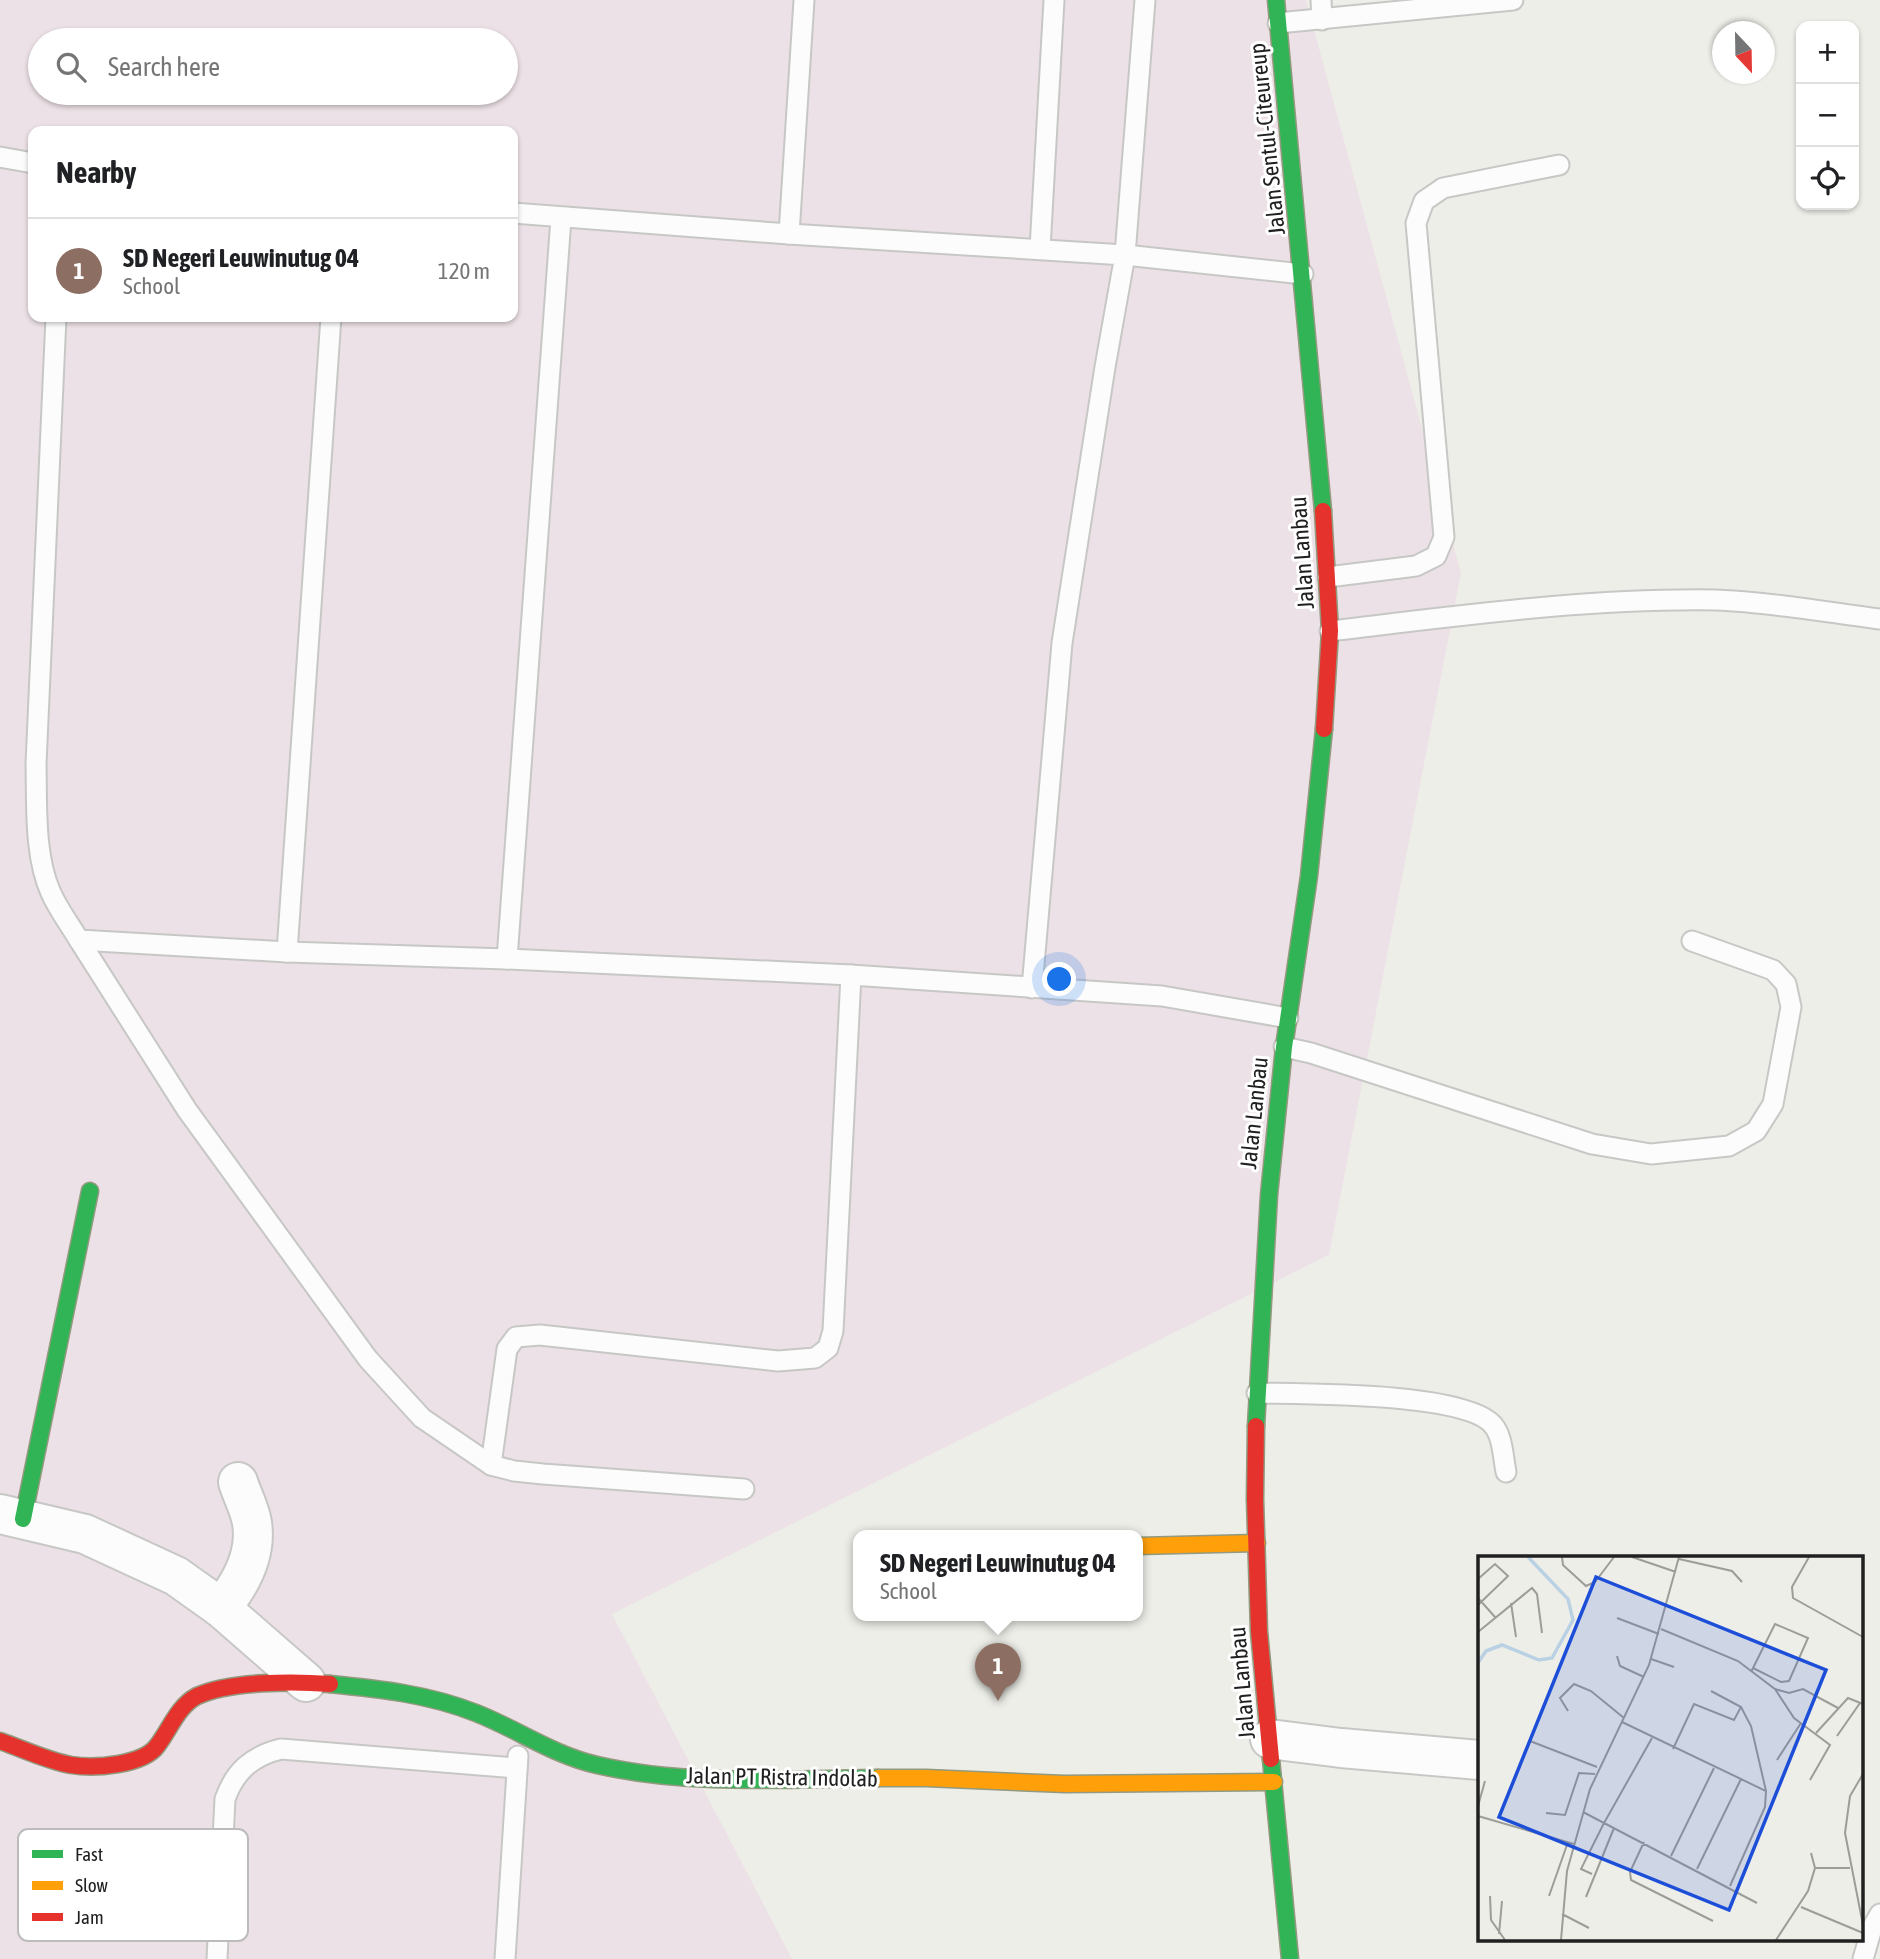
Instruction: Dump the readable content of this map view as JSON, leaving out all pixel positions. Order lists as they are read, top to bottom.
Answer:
{
  "streets": {
    "street": ["Jalan Sentul-Citeureup", "Jalan Lanbau", "Jalan PT Ristra Indolab"]
  },
  "crossings": [
    ["Jalan Sentul-Citeureup", "Jalan Lanbau"],
    ["Jalan Lanbau", "Jalan PT Ristra Indolab"]
  ],
  "legend": ["Fast", "Slow", "Jam"],
  "north": "bottom",
  "page": {
    "map_buttons": ["+", "−"],
    "search": "Search here",
    "heading": "Nearby",
    "list": [
      {
        "mark": "1",
        "name": "SD Negeri Leuwinutug 04",
        "note": "School",
        "value": "120 m"
      }
    ],
    "popup": ["SD Negeri Leuwinutug 04", "School"],
    "pins": "1"
  }
}
